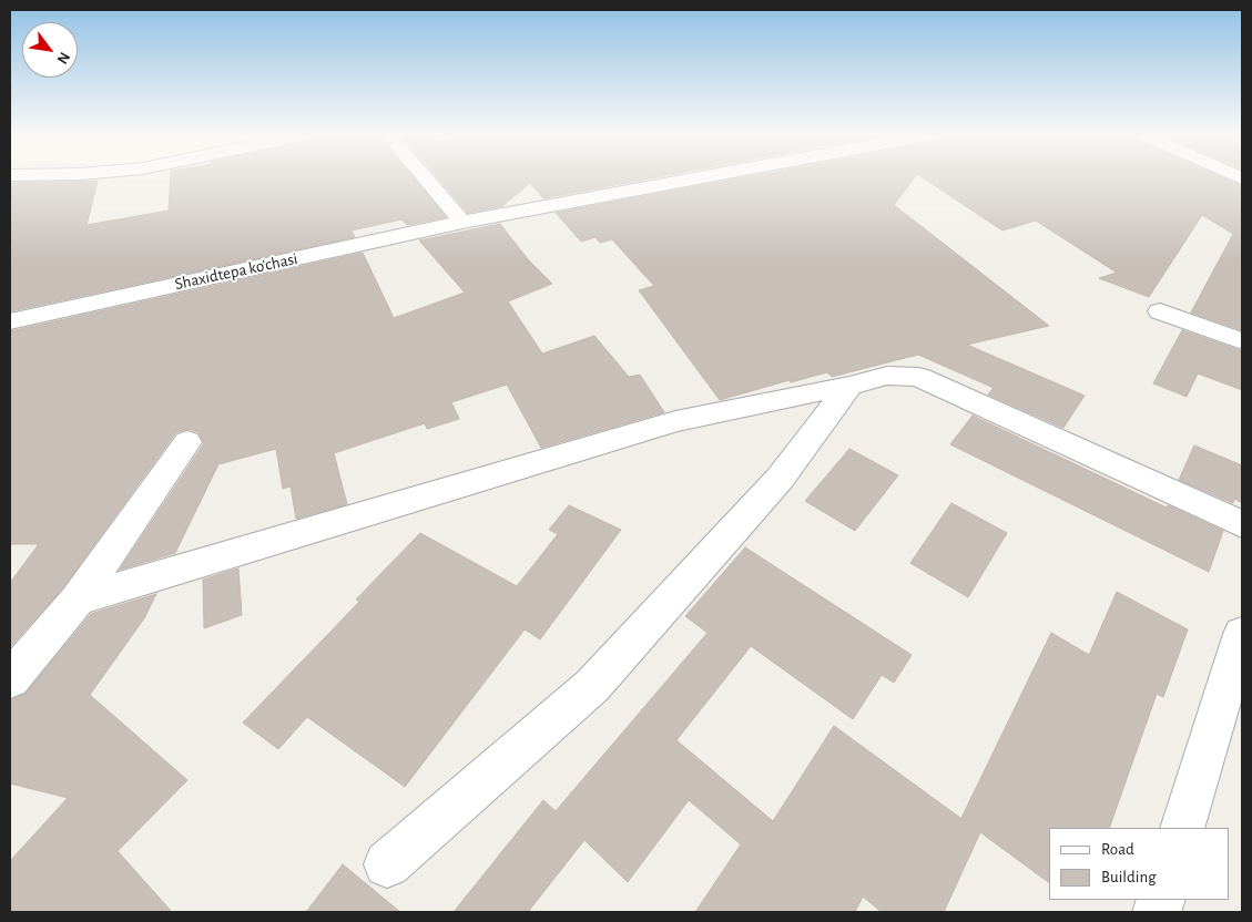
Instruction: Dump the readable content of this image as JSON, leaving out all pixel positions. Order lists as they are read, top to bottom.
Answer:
{
  "streets": {
    "street": ["Shaxidtepa ko'chasi"]
  },
  "legend": ["Road", "Building"],
  "north": "bottom right"
}
